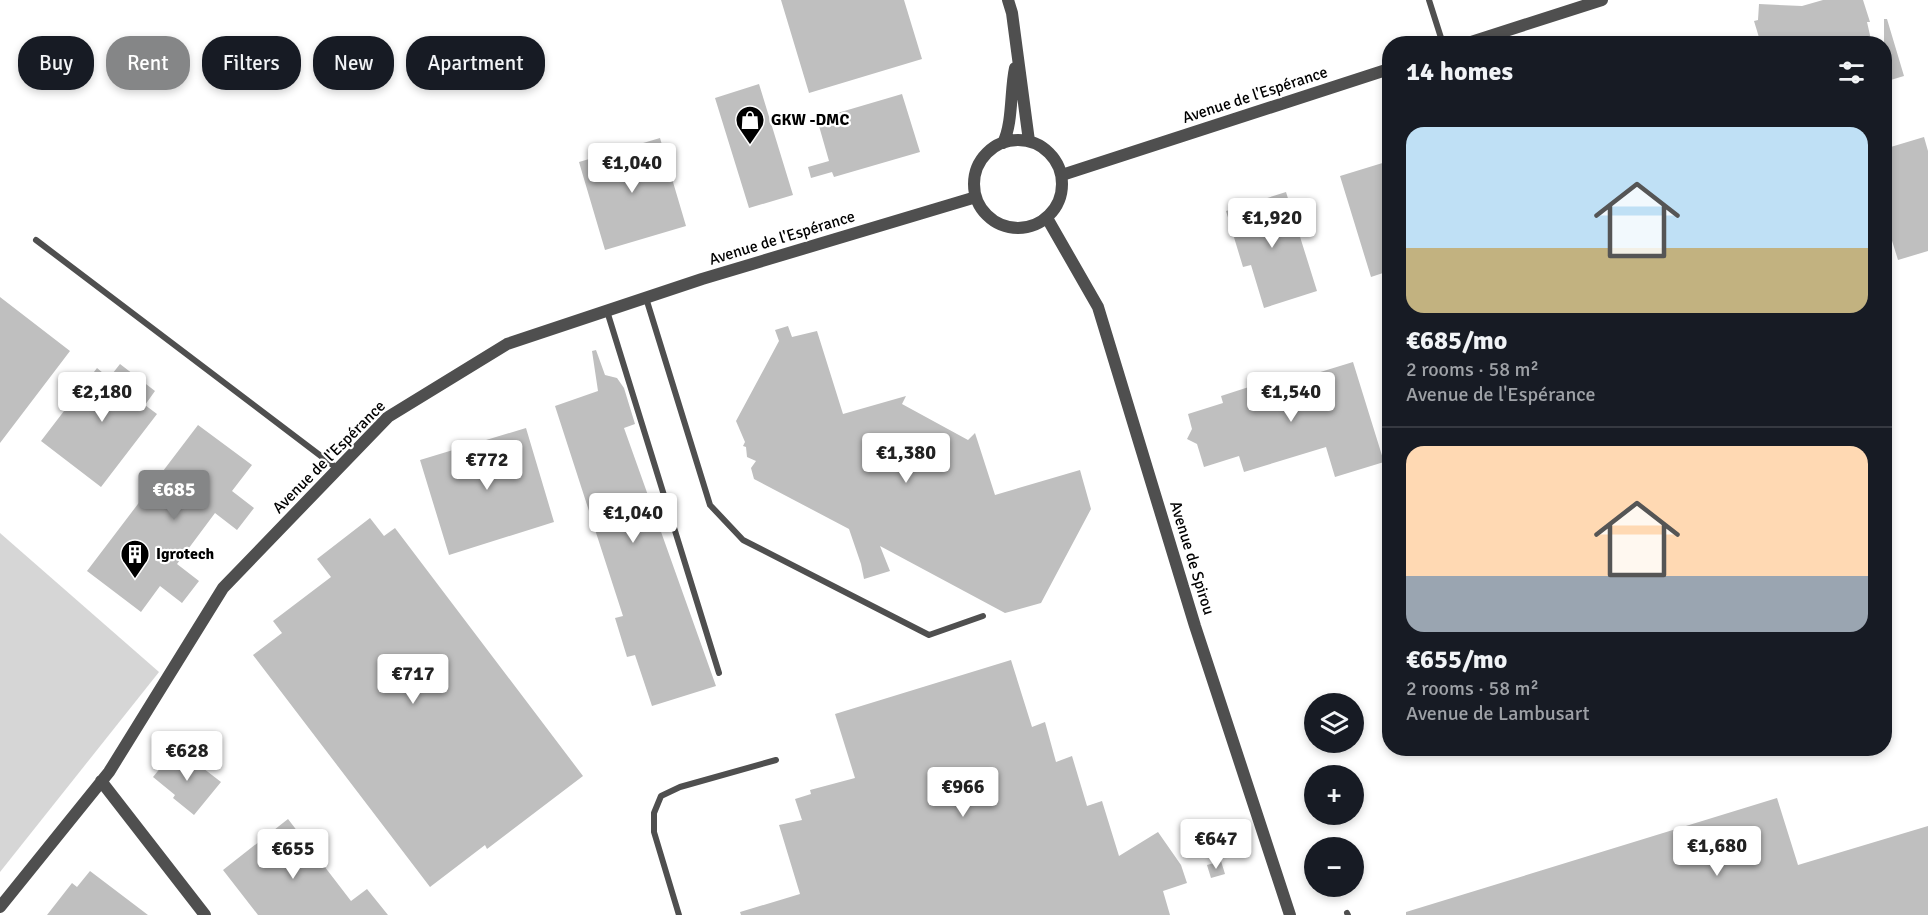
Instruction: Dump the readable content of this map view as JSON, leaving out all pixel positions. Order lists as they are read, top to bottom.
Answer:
{
  "streets": {
    "street": ["Avenue de l'Espérance", "Avenue de Spirou"]
  },
  "crossings": [
    ["Avenue de l'Espérance", "Avenue de Spirou"]
  ],
  "places": {
    "shop": ["GKW -DMC"],
    "building": ["Igrotech"]
  },
  "page": {
    "chip": [
      "Buy",
      "Rent",
      "Filters",
      "New",
      "Apartment"
    ],
    "heading": "14 homes",
    "list": [
      {
        "name": "€685/mo",
        "note": "2 rooms · 58 m² · Avenue de l'Espérance"
      },
      {
        "name": "€655/mo",
        "note": "2 rooms · 58 m² · Avenue de Lambusart"
      }
    ],
    "price": [
      "€1,040",
      "€1,920",
      "€2,180",
      "€1,540",
      "€1,380",
      "€772",
      "€685",
      "€1,040",
      "€717",
      "€628",
      "€966",
      "€647",
      "€1,680",
      "€655"
    ],
    "map_buttons": ["+", "−"]
  }
}
